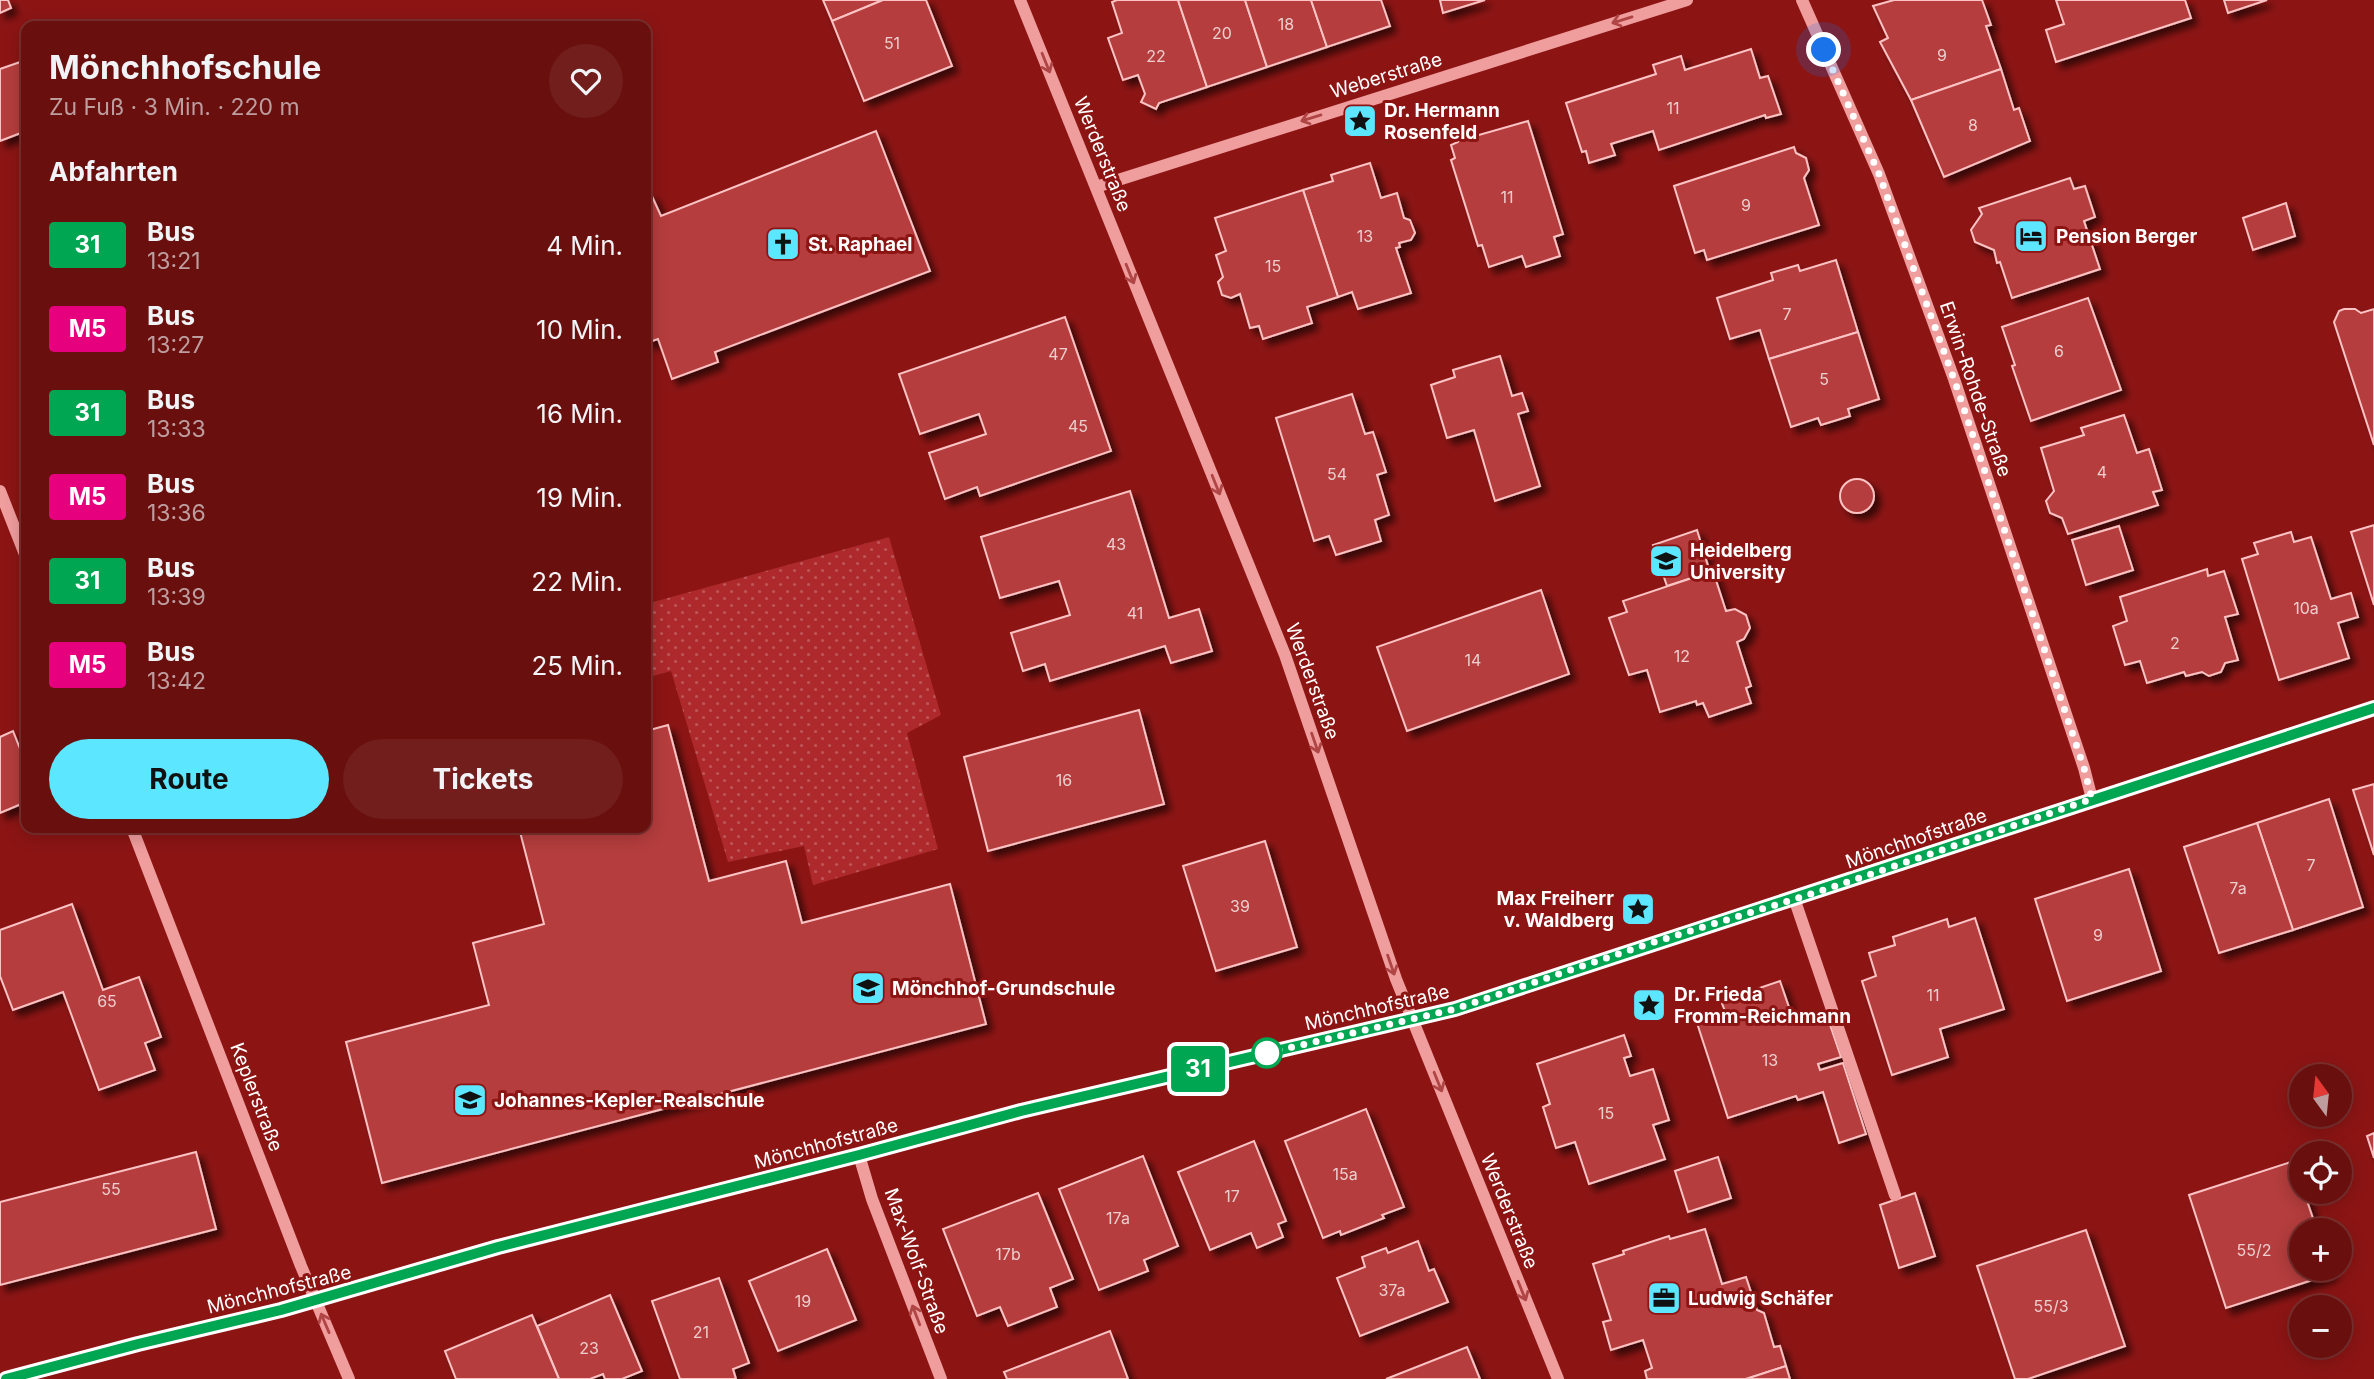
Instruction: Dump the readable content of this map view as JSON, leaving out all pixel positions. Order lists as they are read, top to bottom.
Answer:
{
  "streets": {
    "street": [
      "Weberstraße",
      "Werderstraße",
      "Erwin-Rohde-Straße",
      "Mönchhofstraße",
      "Keplerstraße",
      "Max-Wolf-Straße"
    ]
  },
  "crossings": [
    ["Weberstraße", "Werderstraße"],
    ["Werderstraße", "Mönchhofstraße"],
    ["Erwin-Rohde-Straße", "Mönchhofstraße"],
    ["Mönchhofstraße", "Keplerstraße"],
    ["Mönchhofstraße", "Max-Wolf-Straße"]
  ],
  "one_way": ["Weberstraße", "Werderstraße", "Max-Wolf-Straße"],
  "places": {
    "place": ["Dr. Hermann Rosenfeld", "Max Freiherr v. Waldberg", "Dr. Frieda Fromm-Reichmann"],
    "hotel": ["Pension Berger"],
    "church": ["St. Raphael"],
    "school or university": ["Heidelberg University", "Mönchhof-Grundschule", "Johannes-Kepler-Realschule"],
    "office": ["Ludwig Schäfer"]
  },
  "lines": ["bus line 31"],
  "house_numbers": [
    "18",
    "20",
    "51",
    "9",
    "22",
    "11",
    "8",
    "11",
    "9",
    "13",
    "15",
    "7",
    "6",
    "47",
    "5",
    "45",
    "4",
    "54",
    "43",
    "10a",
    "41",
    "2",
    "12",
    "14",
    "16",
    "7",
    "7a",
    "39",
    "9",
    "11",
    "65",
    "13",
    "15",
    "15a",
    "55",
    "17",
    "17a",
    "55/2",
    "17b",
    "37a",
    "19",
    "55/3",
    "21",
    "23"
  ],
  "north": "top",
  "page": {
    "on_map": "31",
    "heading": [
      ["Mönchhofschule", "Zu Fuß · 3 Min. · 220 m"],
      "Abfahrten"
    ],
    "list": [
      {
        "mark": "31",
        "name": "Bus",
        "note": "13:21",
        "value": "4 Min."
      },
      {
        "mark": "M5",
        "name": "Bus",
        "note": "13:27",
        "value": "10 Min."
      },
      {
        "mark": "31",
        "name": "Bus",
        "note": "13:33",
        "value": "16 Min."
      },
      {
        "mark": "M5",
        "name": "Bus",
        "note": "13:36",
        "value": "19 Min."
      },
      {
        "mark": "31",
        "name": "Bus",
        "note": "13:39",
        "value": "22 Min."
      },
      {
        "mark": "M5",
        "name": "Bus",
        "note": "13:42",
        "value": "25 Min."
      }
    ],
    "buttons": ["Route", "Tickets"],
    "map_buttons": ["+", "−"]
  }
}
